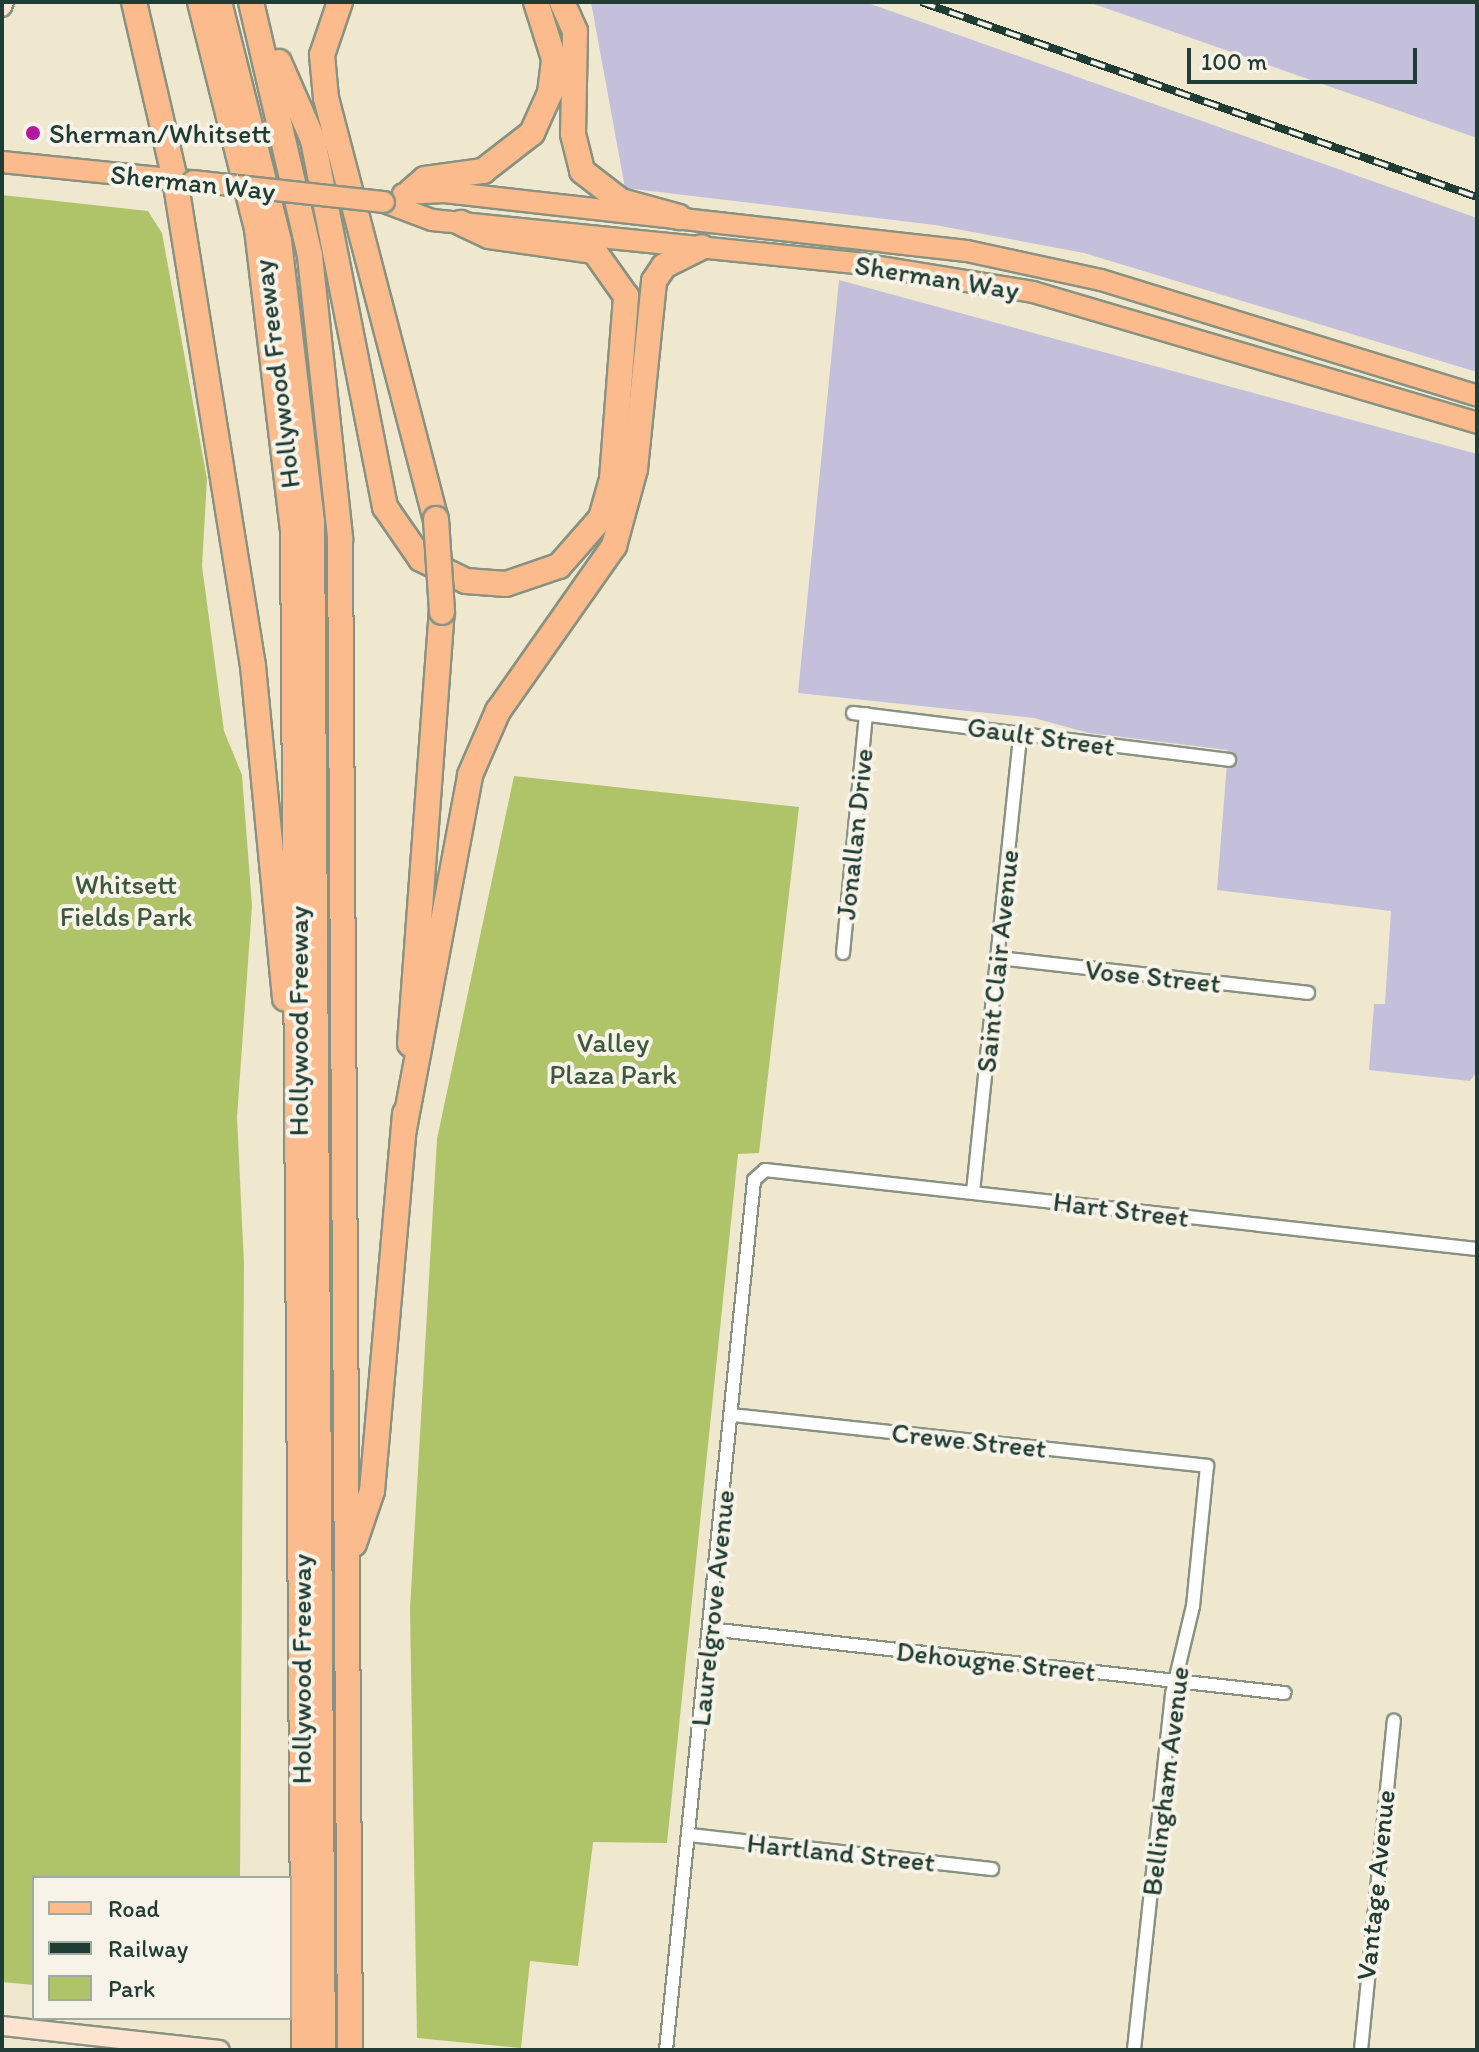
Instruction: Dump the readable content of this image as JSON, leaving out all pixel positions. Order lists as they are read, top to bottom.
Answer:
{
  "streets": {
    "highway": ["Hollywood Freeway"],
    "main road": ["Sherman Way"],
    "street": [
      "Gault Street",
      "Jonallan Drive",
      "Saint Clair Avenue",
      "Vose Street",
      "Hart Street",
      "Crewe Street",
      "Laurelgrove Avenue",
      "Dehougne Street",
      "Bellingham Avenue",
      "Hartland Street",
      "Vantage Avenue"
    ]
  },
  "crossings": [
    ["Gault Street", "Jonallan Drive"],
    ["Gault Street", "Saint Clair Avenue"],
    ["Saint Clair Avenue", "Vose Street"],
    ["Saint Clair Avenue", "Hart Street"],
    ["Hart Street", "Laurelgrove Avenue"],
    ["Crewe Street", "Laurelgrove Avenue"],
    ["Crewe Street", "Bellingham Avenue"],
    ["Laurelgrove Avenue", "Dehougne Street"],
    ["Laurelgrove Avenue", "Hartland Street"],
    ["Dehougne Street", "Bellingham Avenue"]
  ],
  "parks": ["Whitsett Fields Park", "Valley Plaza Park"],
  "places": ["Sherman/Whitsett"],
  "legend": ["Road", "Railway", "Park"],
  "scale_bar": "100 m"
}
